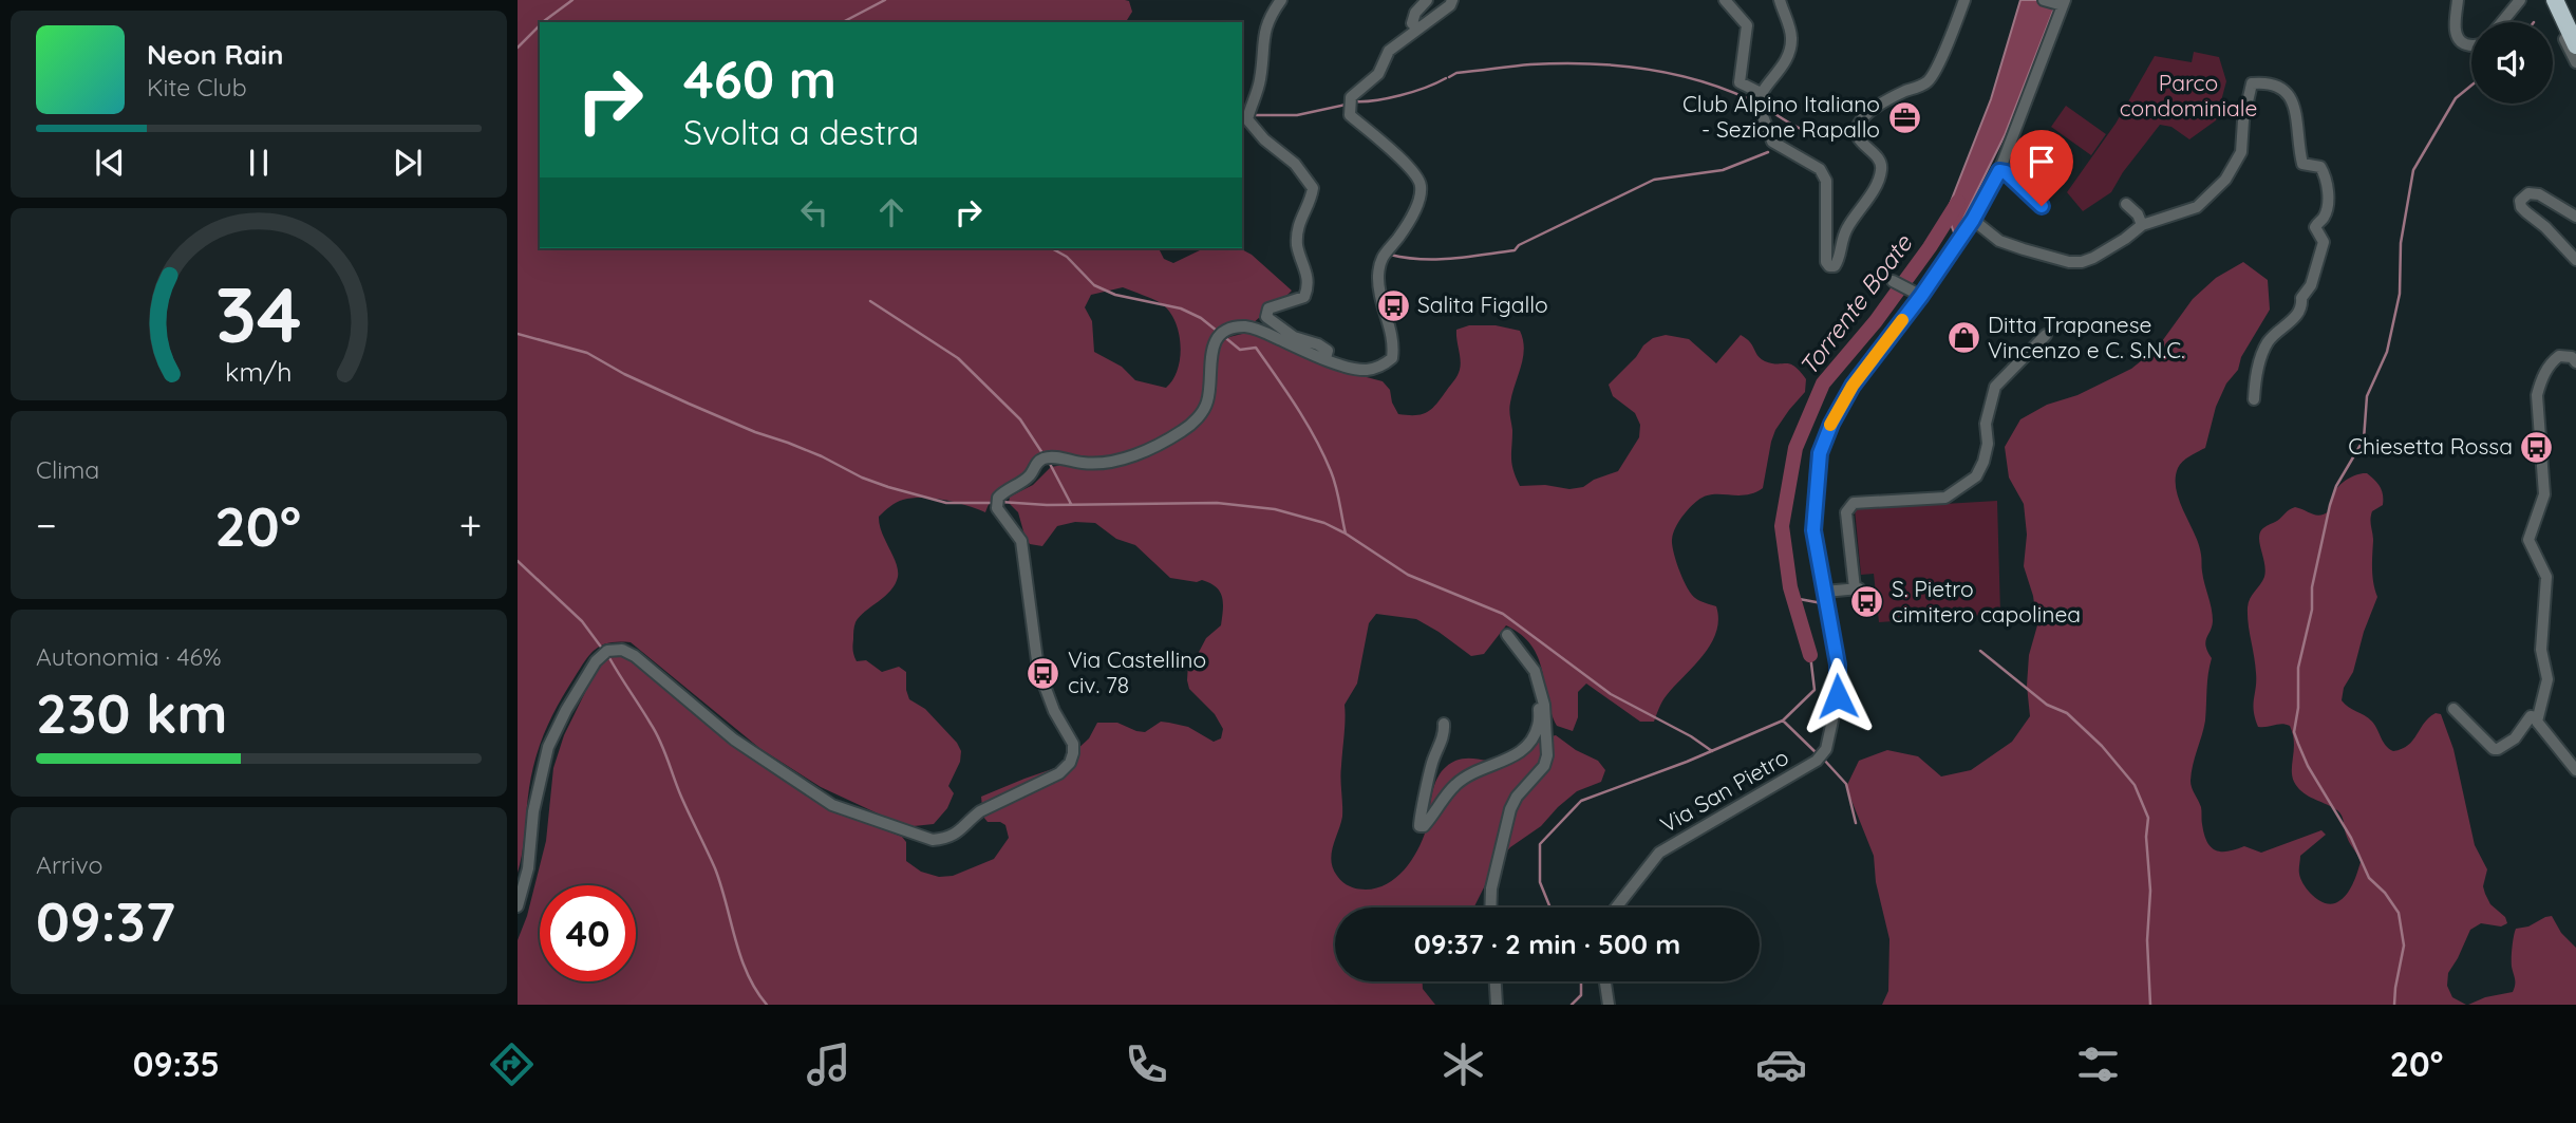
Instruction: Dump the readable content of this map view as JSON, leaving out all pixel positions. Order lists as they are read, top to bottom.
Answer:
{
  "streets": {
    "street": ["Via San Pietro"]
  },
  "water": ["Torrente Boate"],
  "parks": ["Parco condominiale"],
  "places": {
    "office": ["Club Alpino Italiano - Sezione Rapallo"],
    "bus stop": [
      "Salita Figallo",
      "Chiesetta Rossa",
      "S. Pietro cimitero capolinea",
      "Via Castellino civ. 78"
    ],
    "shop": ["Ditta Trapanese Vincenzo e C. S.N.C."]
  },
  "page": {
    "turn": ["460 m", "Svolta a destra"],
    "song": ["Neon Rain", "Kite Club"],
    "tile": [
      "Clima",
      ["Autonomia · 46%", "230 km"],
      ["Arrivo", "09:37"]
    ],
    "heat": ["−", "20°", "+"],
    "limit": "40",
    "trip": "09:37 · 2 min · 500 m",
    "tabs": ["09:35", "20°"],
    "gauge": ["34", "km/h"]
  }
}
